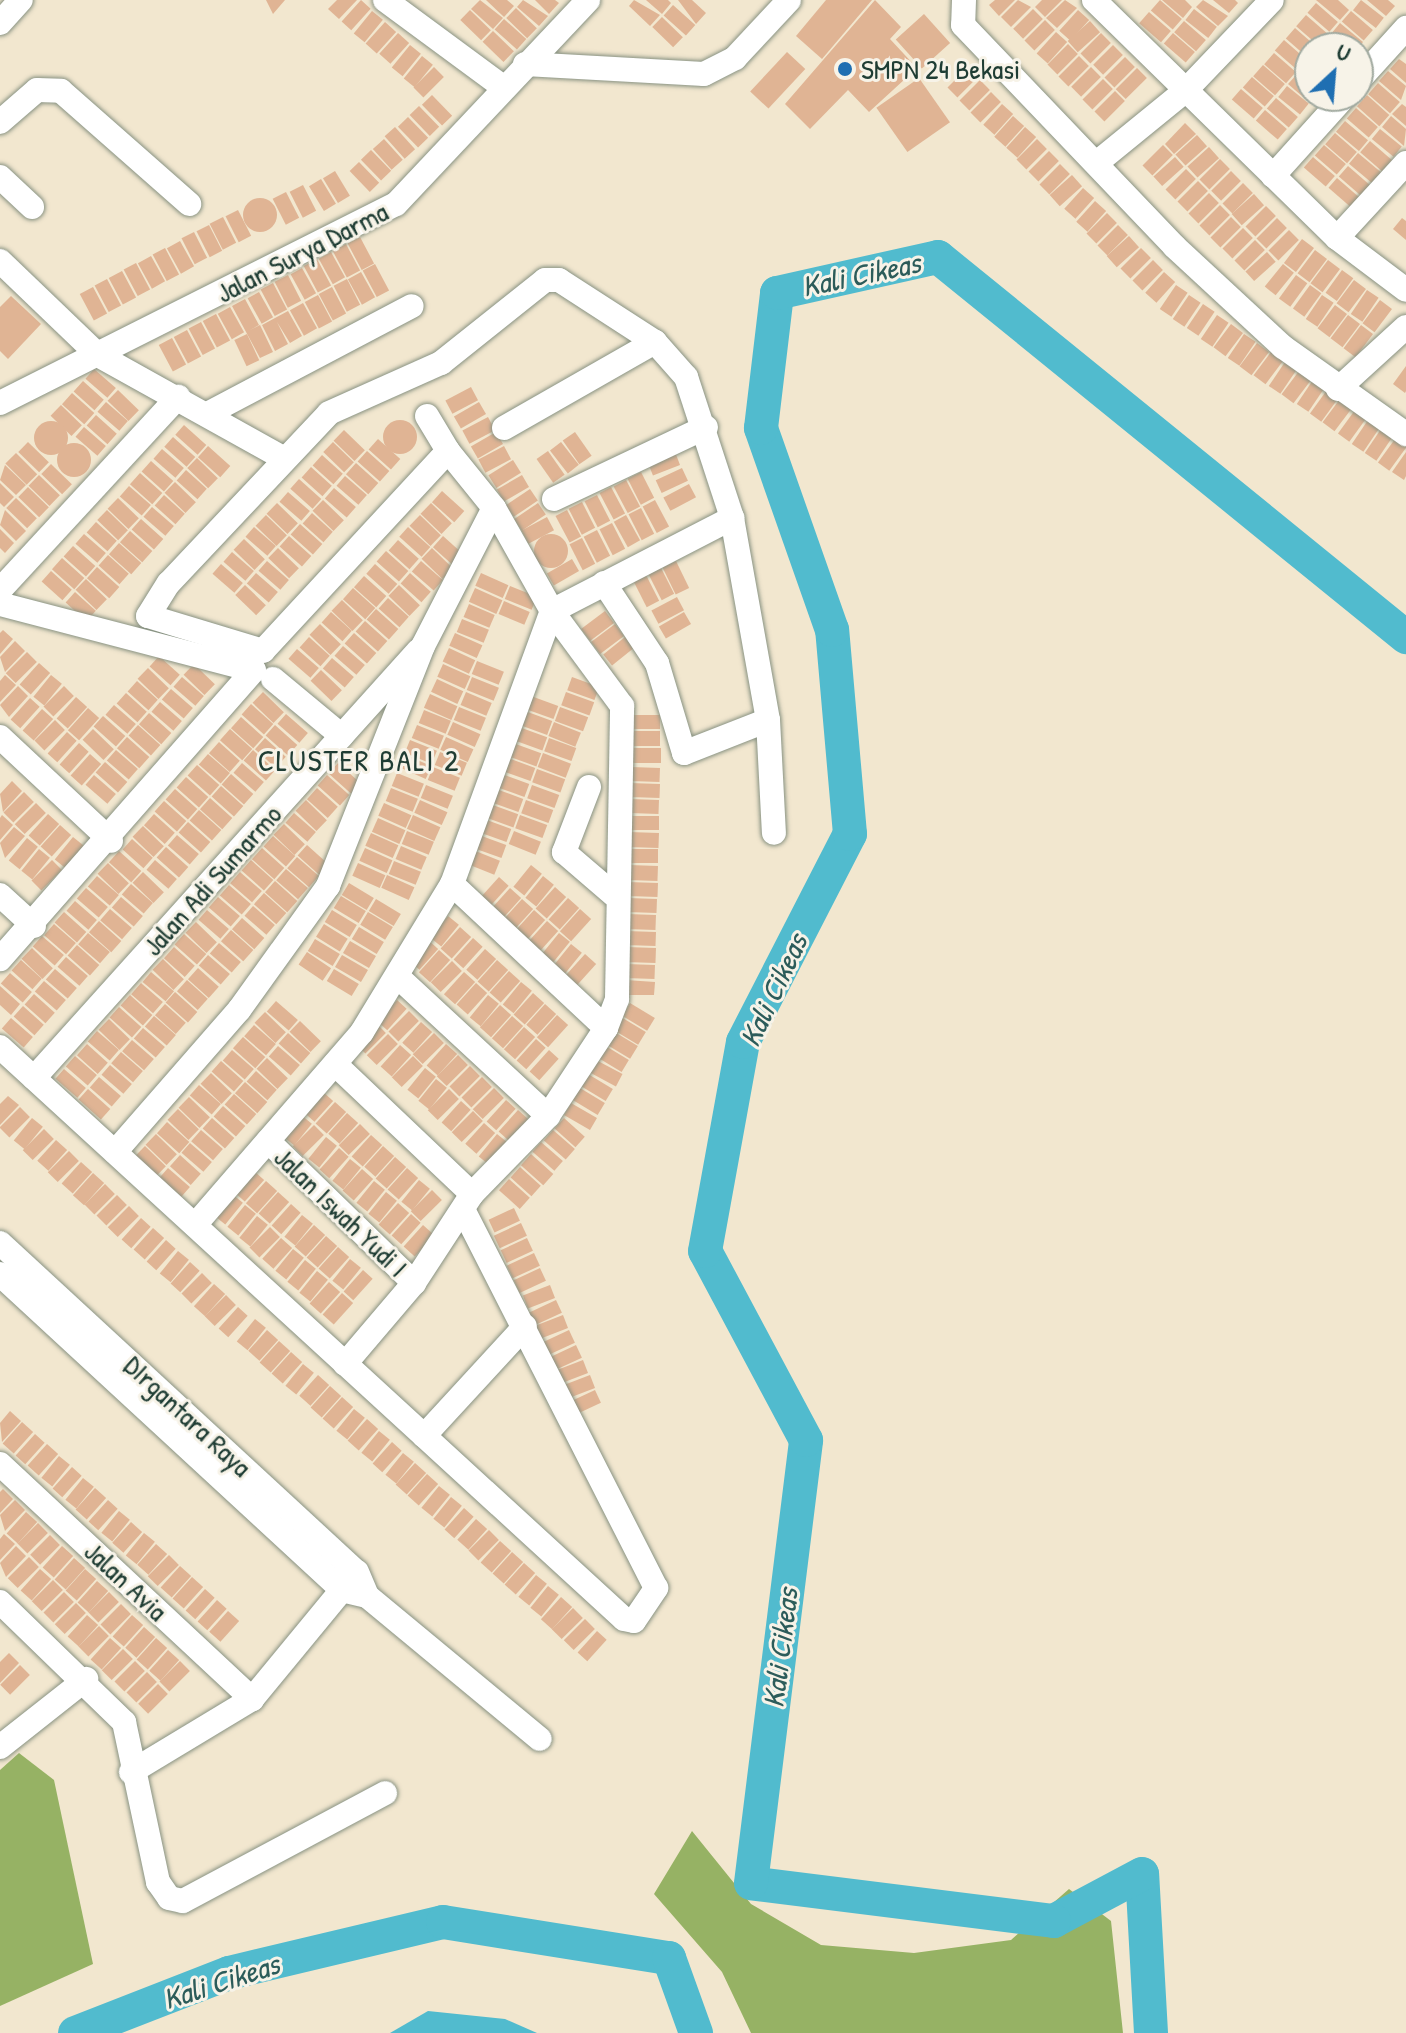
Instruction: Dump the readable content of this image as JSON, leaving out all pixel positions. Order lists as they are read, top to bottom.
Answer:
{
  "streets": {
    "street": [
      "Jalan Surya Darma",
      "Jalan Adi Sumarmo",
      "Jalan Iswah Yudi I",
      "DIrgantara Raya",
      "Jalan Avia"
    ]
  },
  "districts": ["CLUSTER BALI 2"],
  "water": ["Kali Cikeas"],
  "places": ["SMPN 24 Bekasi"],
  "north": "top right"
}
